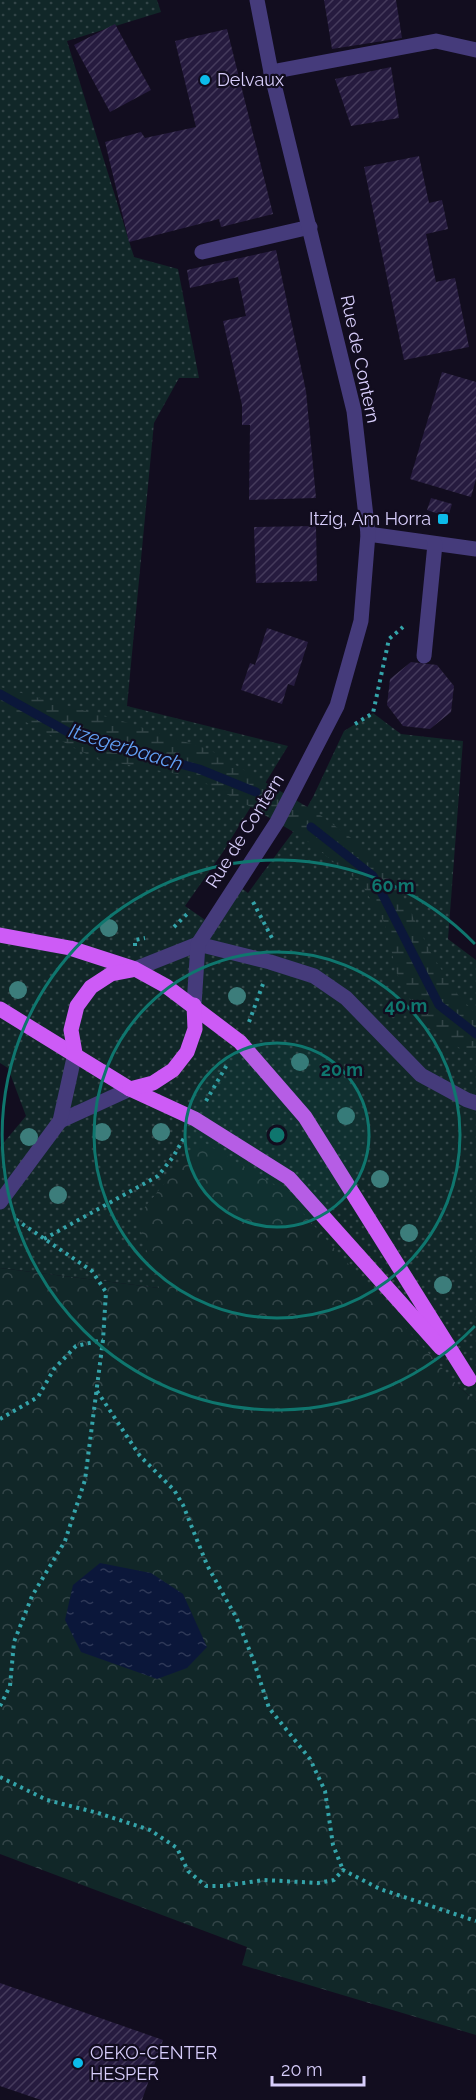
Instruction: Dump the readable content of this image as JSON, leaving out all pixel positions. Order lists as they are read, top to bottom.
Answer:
{
  "streets": {
    "street": ["Rue de Contern"]
  },
  "water": ["Itzegerbaach"],
  "places": {
    "other": ["Delvaux", "OEKO-CENTER HESPER"],
    "transit": ["Itzig, Am Horra"]
  },
  "scale_bar": "20 m",
  "rings": ["60 m", "40 m", "20 m"]
}
